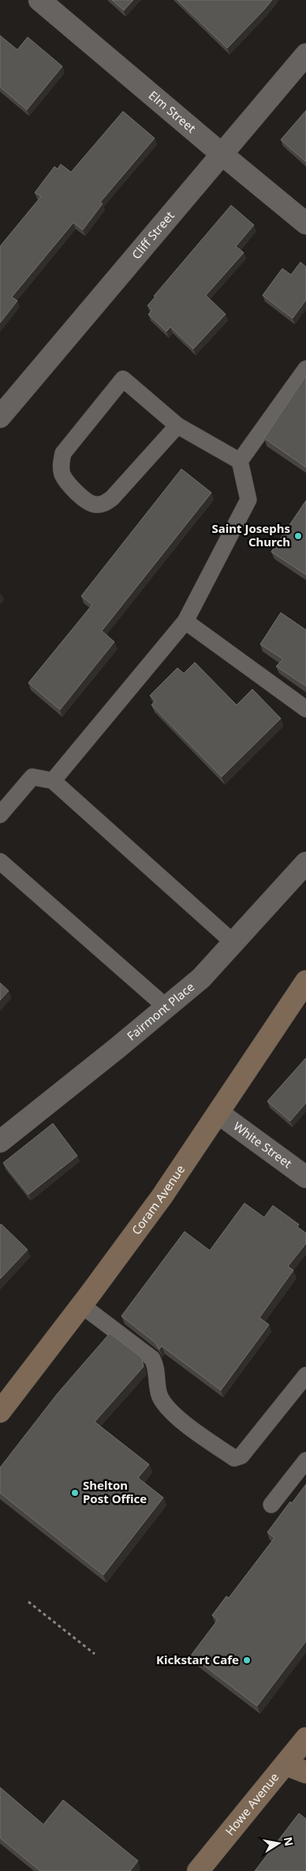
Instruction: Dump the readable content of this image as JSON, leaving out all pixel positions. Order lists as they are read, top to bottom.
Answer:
{
  "streets": {
    "main road": ["Coram Avenue", "Howe Avenue"],
    "street": [
      "Elm Street",
      "Cliff Street",
      "Fairmont Place",
      "White Street"
    ]
  },
  "crossings": [
    ["Elm Street", "Cliff Street"],
    ["White Street", "Coram Avenue"]
  ],
  "places": ["Saint Josephs Church", "Shelton Post Office", "Kickstart Cafe"],
  "north": "right"
}
